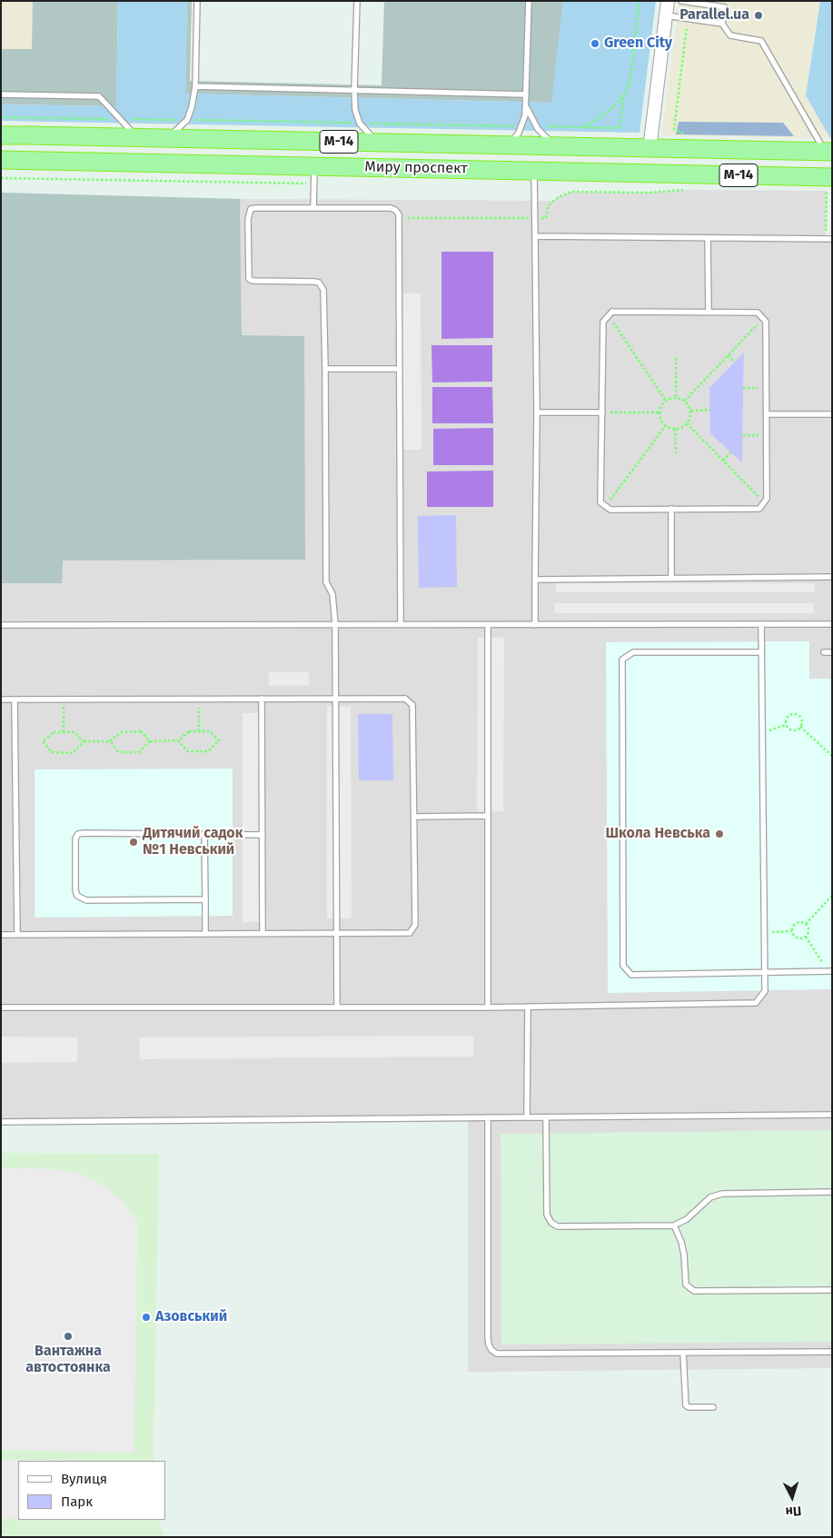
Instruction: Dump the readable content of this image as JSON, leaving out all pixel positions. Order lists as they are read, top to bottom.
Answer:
{
  "streets": {
    "highway": ["М-14", "Миру проспект"]
  },
  "places": [
    "Parallel.ua",
    "Green City",
    "Школа Невська",
    "Дитячий садок №1 Невський",
    "Азовський",
    "Вантажна автостоянка"
  ],
  "legend": ["Вулиця", "Парк"],
  "north": "bottom"
}
